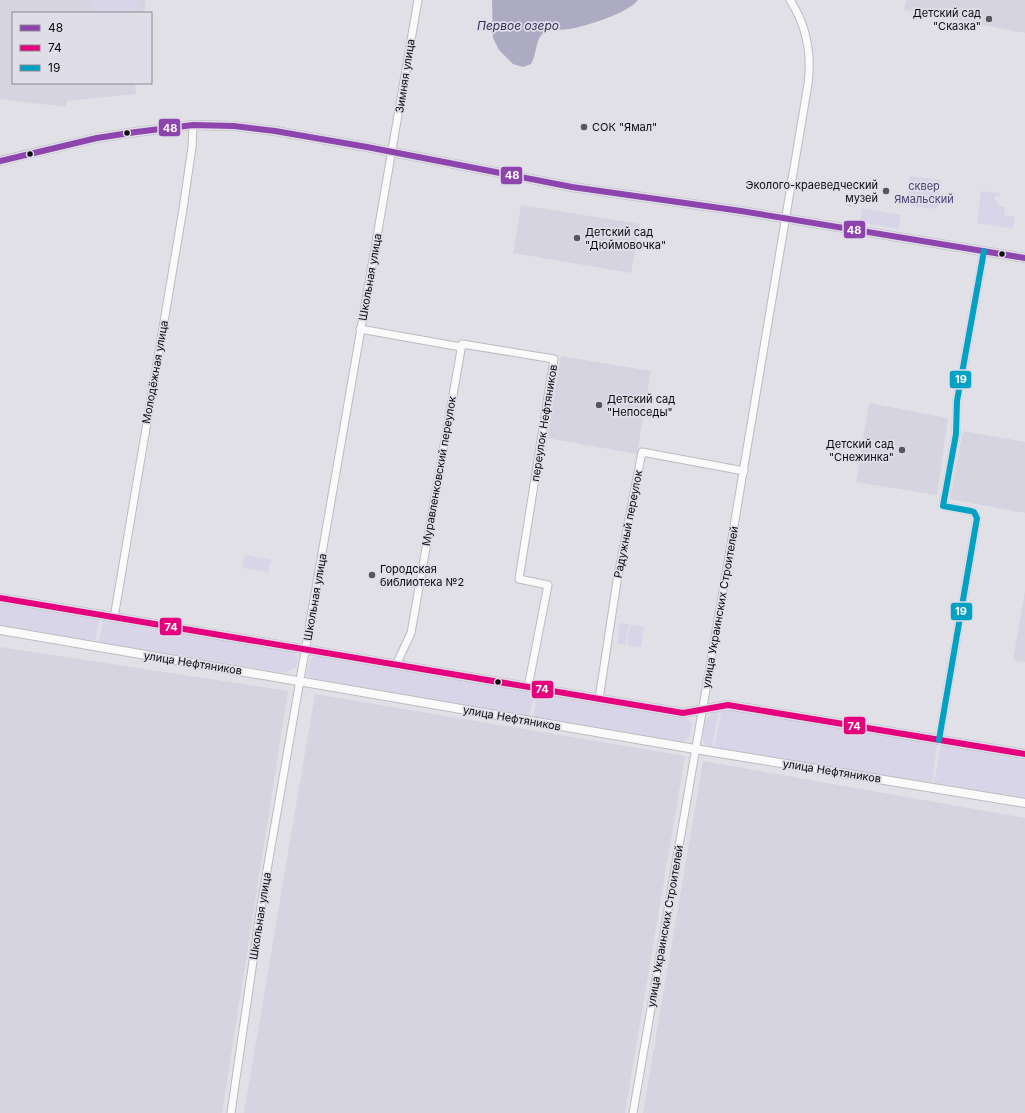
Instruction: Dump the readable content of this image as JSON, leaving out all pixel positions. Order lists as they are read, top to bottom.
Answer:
{
  "streets": {
    "main road": ["улица Нефтяников"],
    "street": [
      "Зимняя улица",
      "Школьная улица",
      "Молодёжная улица",
      "переулок Нефтяников",
      "Муравленковский переулок",
      "Радужный переулок",
      "улица Украинских Строителей"
    ]
  },
  "crossings": [
    ["Зимняя улица", "Школьная улица"],
    ["Школьная улица", "переулок Нефтяников"],
    ["Школьная улица", "улица Нефтяников"],
    ["переулок Нефтяников", "Муравленковский переулок"],
    ["Радужный переулок", "улица Украинских Строителей"],
    ["улица Украинских Строителей", "улица Нефтяников"]
  ],
  "water": ["Первое озеро"],
  "parks": ["сквер Ямальский"],
  "places": [
    "Детский сад \"Сказка\"",
    "СОК \"Ямал\"",
    "Эколого-краеведческий музей",
    "Детский сад \"Дюймовочка\"",
    "Детский сад \"Непоседы\"",
    "Детский сад \"Снежинка\"",
    "Городская библиотека №2"
  ],
  "lines": ["transit line 48", "transit line 19", "transit line 74"],
  "legend": ["48", "74", "19"]
}
